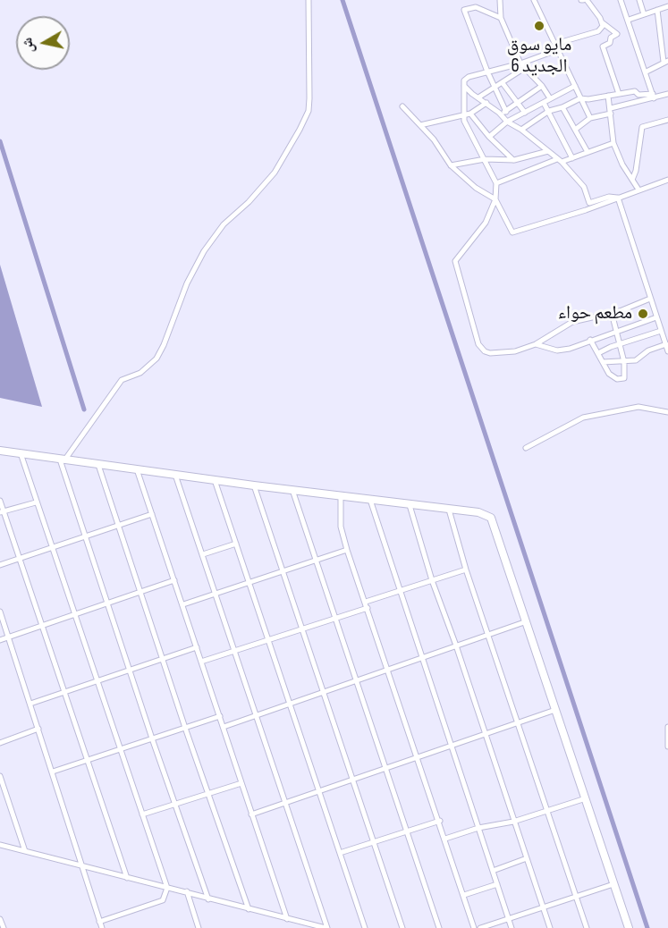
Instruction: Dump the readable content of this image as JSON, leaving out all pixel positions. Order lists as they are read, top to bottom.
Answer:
{
  "places": ["مايو سوق 6 الجديد", "مطعم حواء"],
  "north": "left"
}
